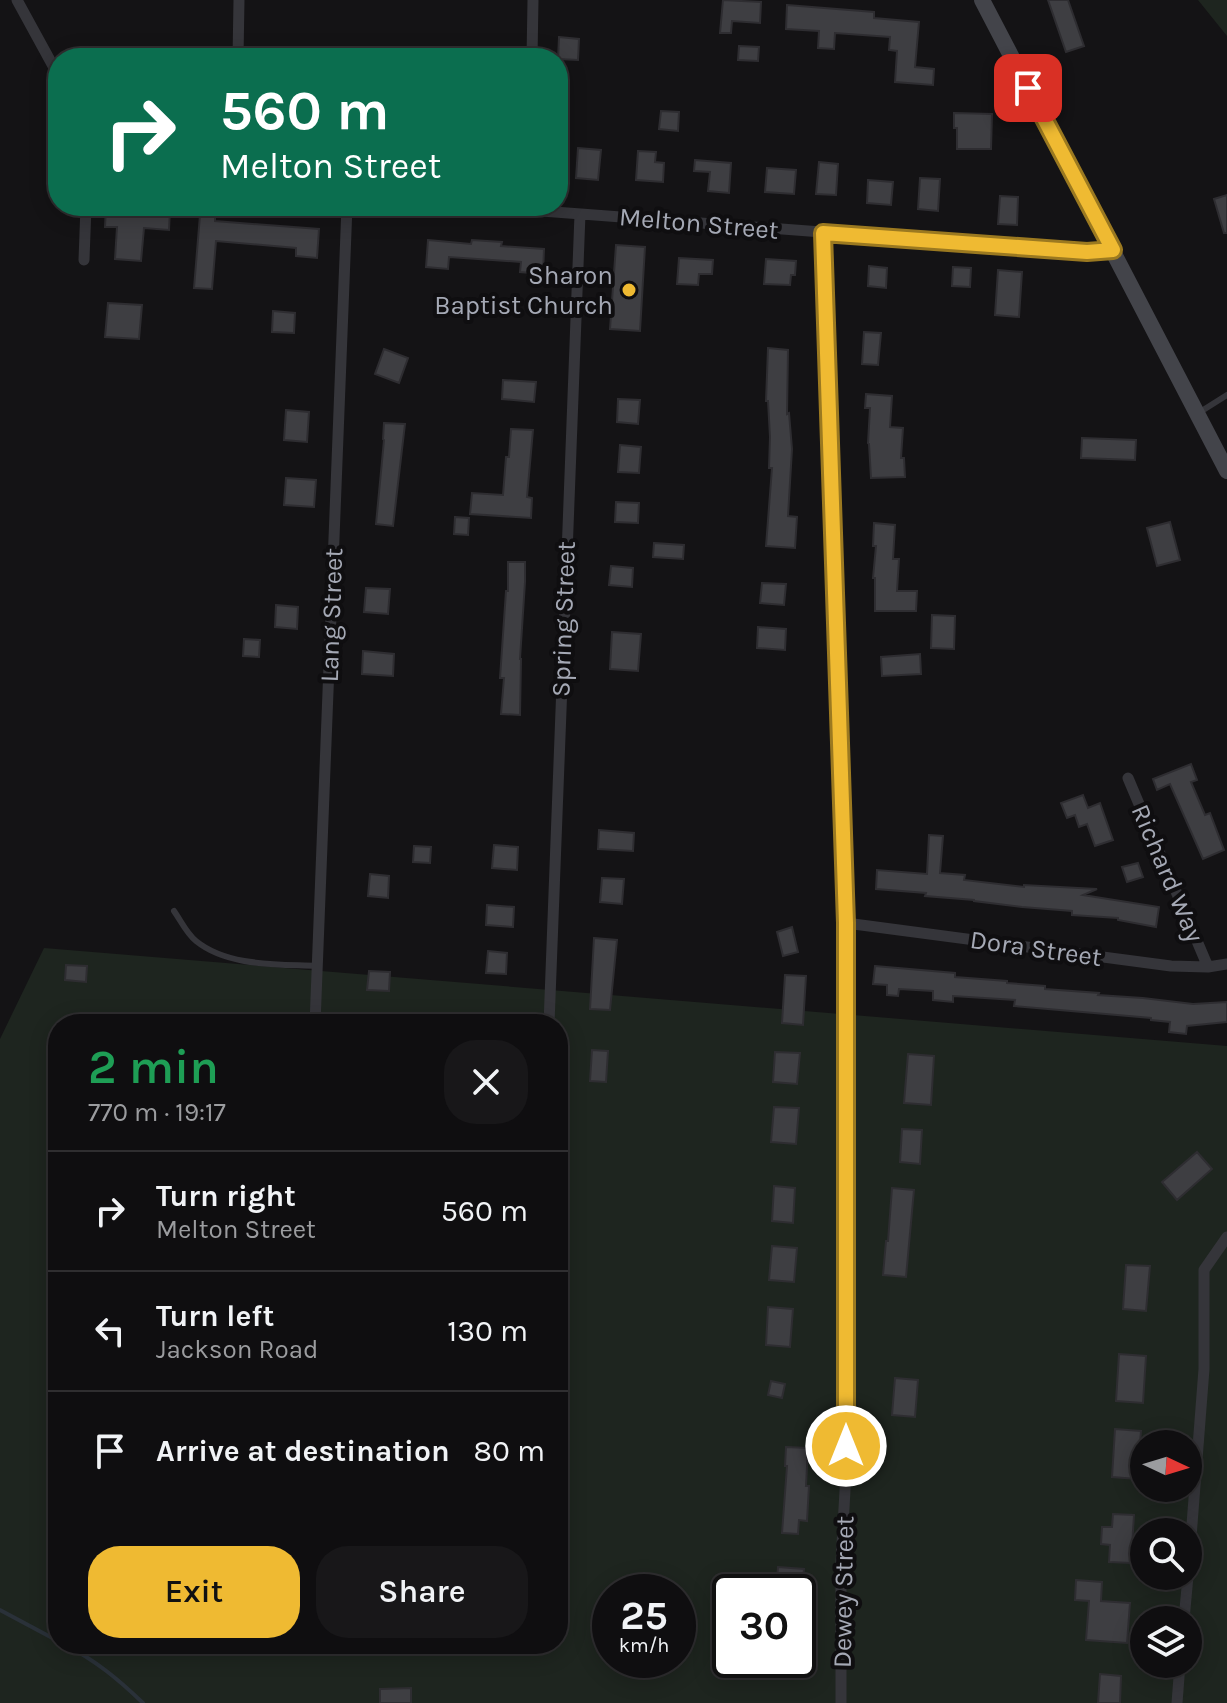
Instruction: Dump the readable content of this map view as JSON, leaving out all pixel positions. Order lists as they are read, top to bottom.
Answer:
{
  "streets": {
    "street": [
      "Melton Street",
      "Lang Street",
      "Spring Street",
      "Richard Way",
      "Dora Street",
      "Dewey Street"
    ]
  },
  "crossings": [
    ["Melton Street", "Spring Street"],
    ["Melton Street", "Dewey Street"],
    ["Richard Way", "Dora Street"],
    ["Dora Street", "Dewey Street"]
  ],
  "places": ["Sharon Baptist Church"],
  "north": "right",
  "page": {
    "turn": ["560 m", "Melton Street"],
    "heading": ["2 min", "770 m · 19:17"],
    "list": [
      {
        "name": "Turn right",
        "note": "Melton Street",
        "value": "560 m"
      },
      {
        "name": "Turn left",
        "note": "Jackson Road",
        "value": "130 m"
      },
      {
        "name": "Arrive at destination",
        "value": "80 m"
      }
    ],
    "buttons": ["Exit", "Share"],
    "speed": "25 km/h",
    "limit": "30"
  }
}
